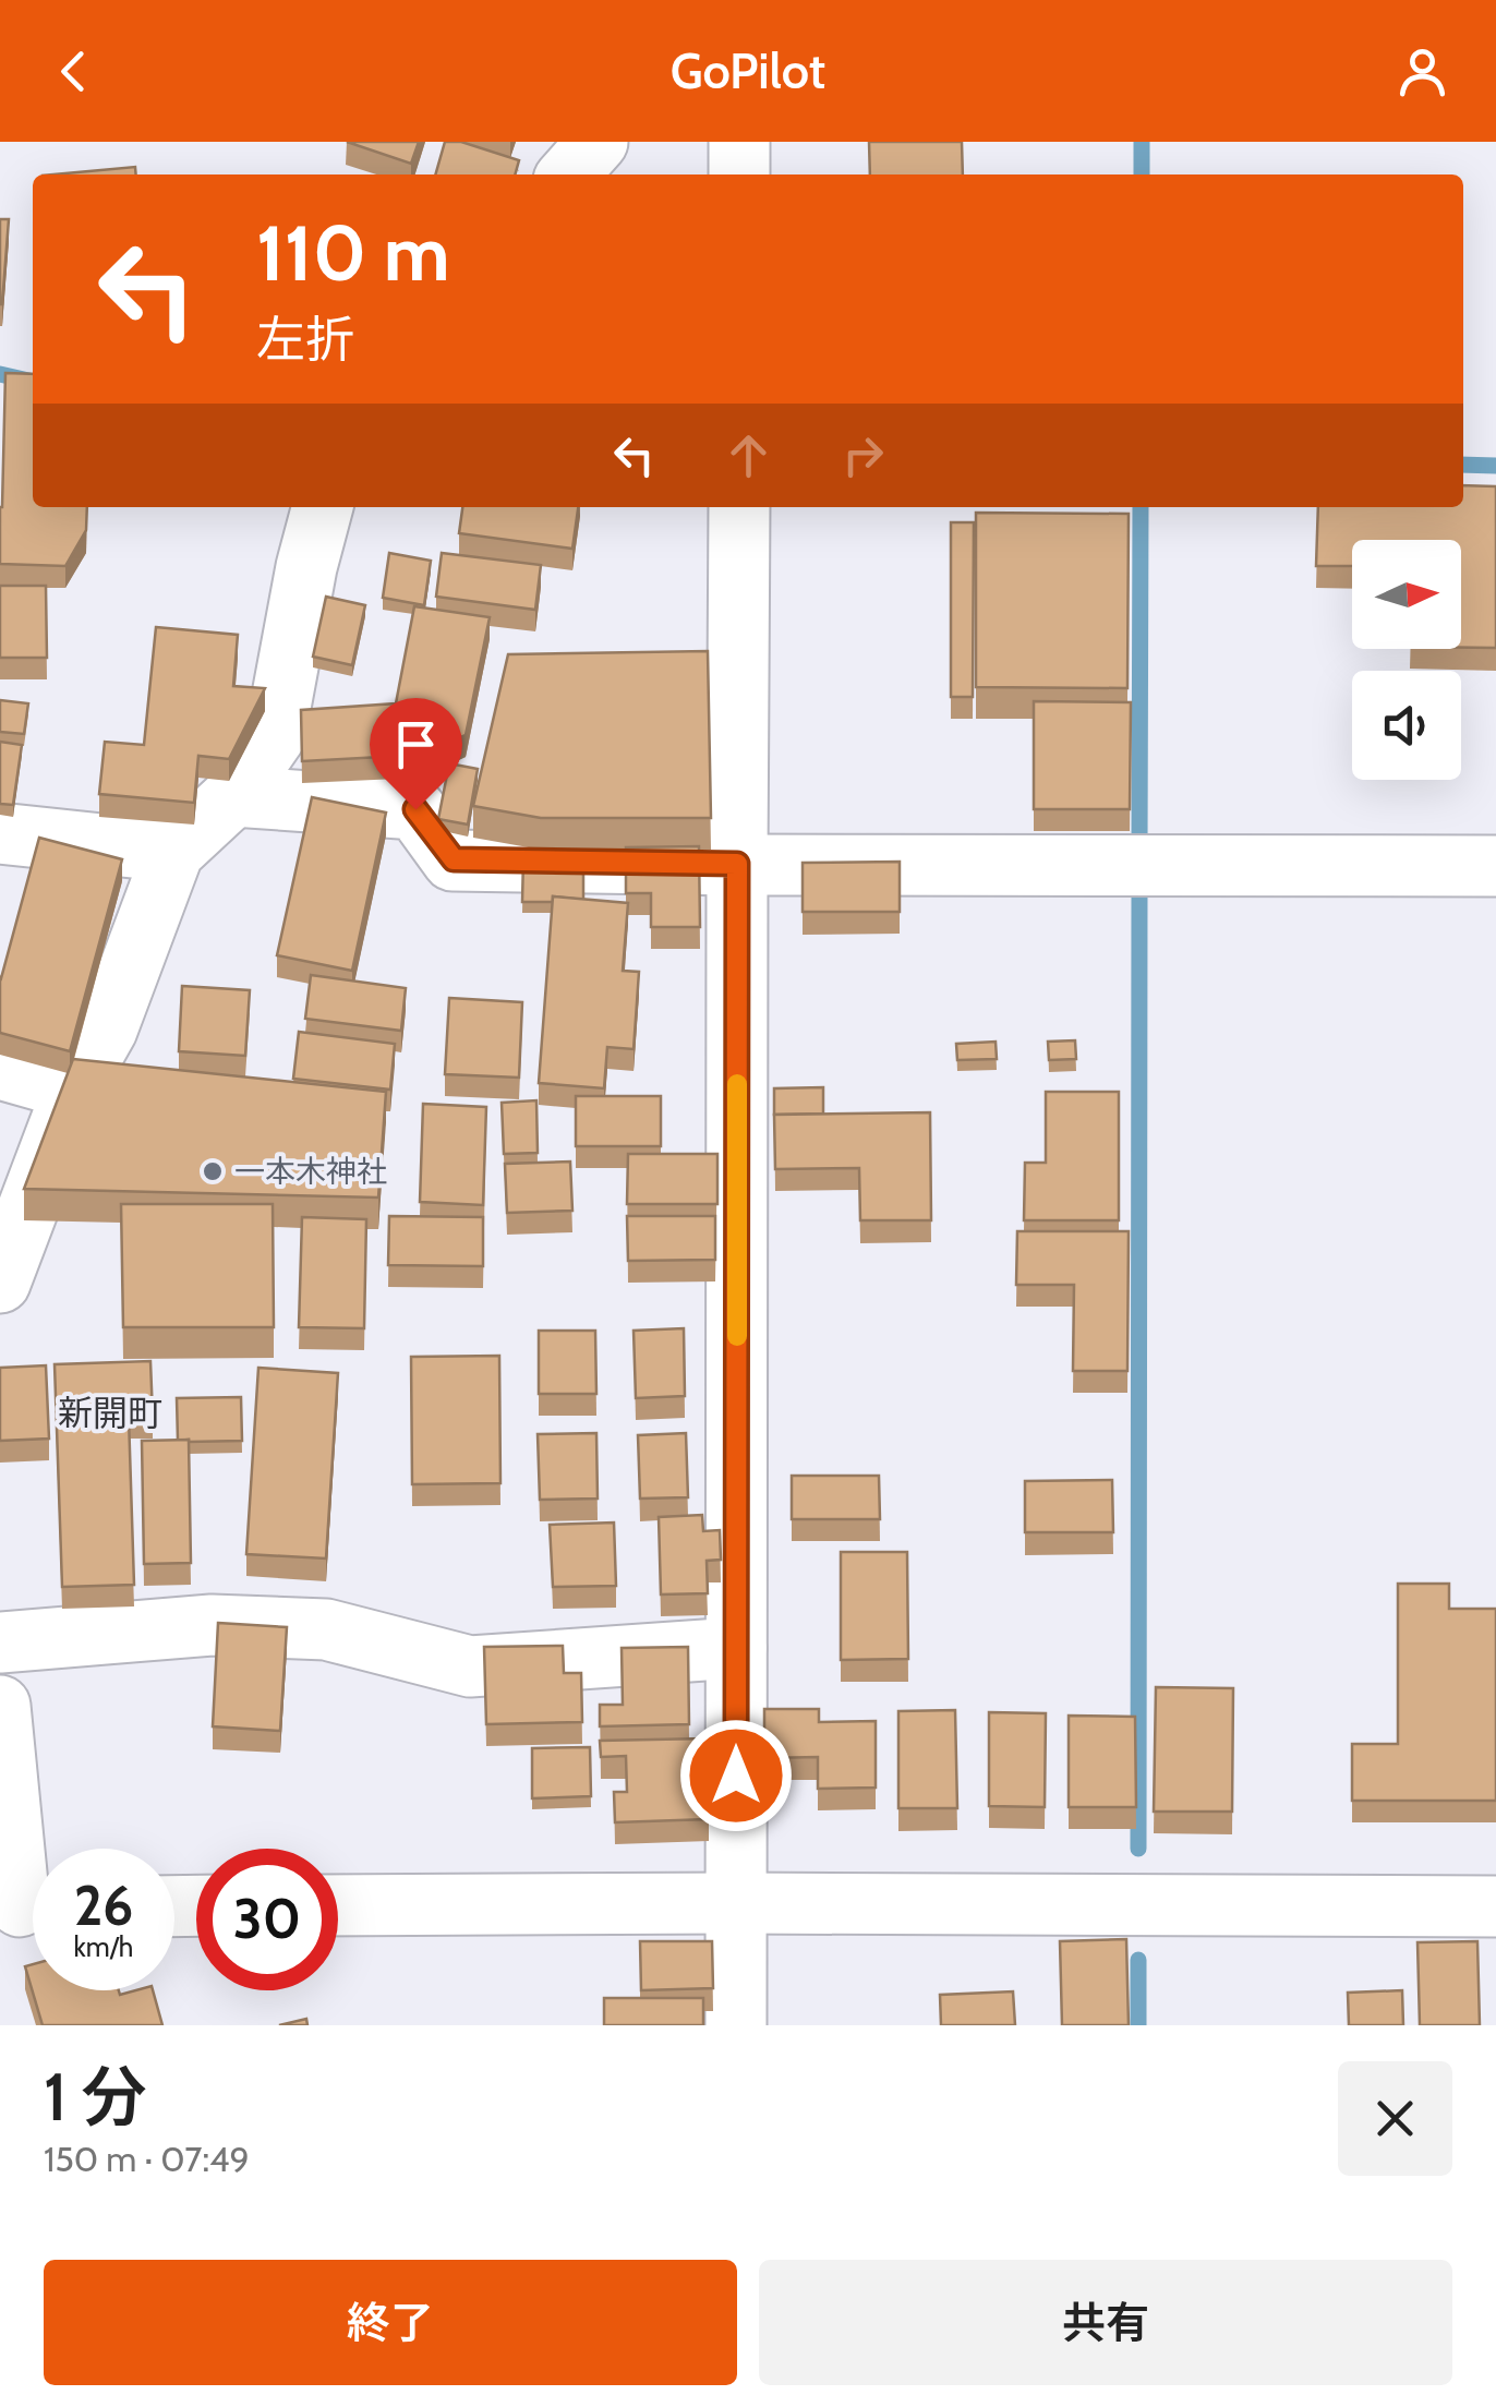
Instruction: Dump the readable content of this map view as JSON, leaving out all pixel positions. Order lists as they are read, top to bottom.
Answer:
{
  "districts": ["新開町"],
  "places": ["一本木神社"],
  "north": "right",
  "page": {
    "header": "GoPilot",
    "turn": ["110 m", "左折"],
    "speed": "26 km/h",
    "limit": "30",
    "heading": ["1 分", "150 m · 07:49"],
    "buttons": ["終了", "共有"]
  }
}
